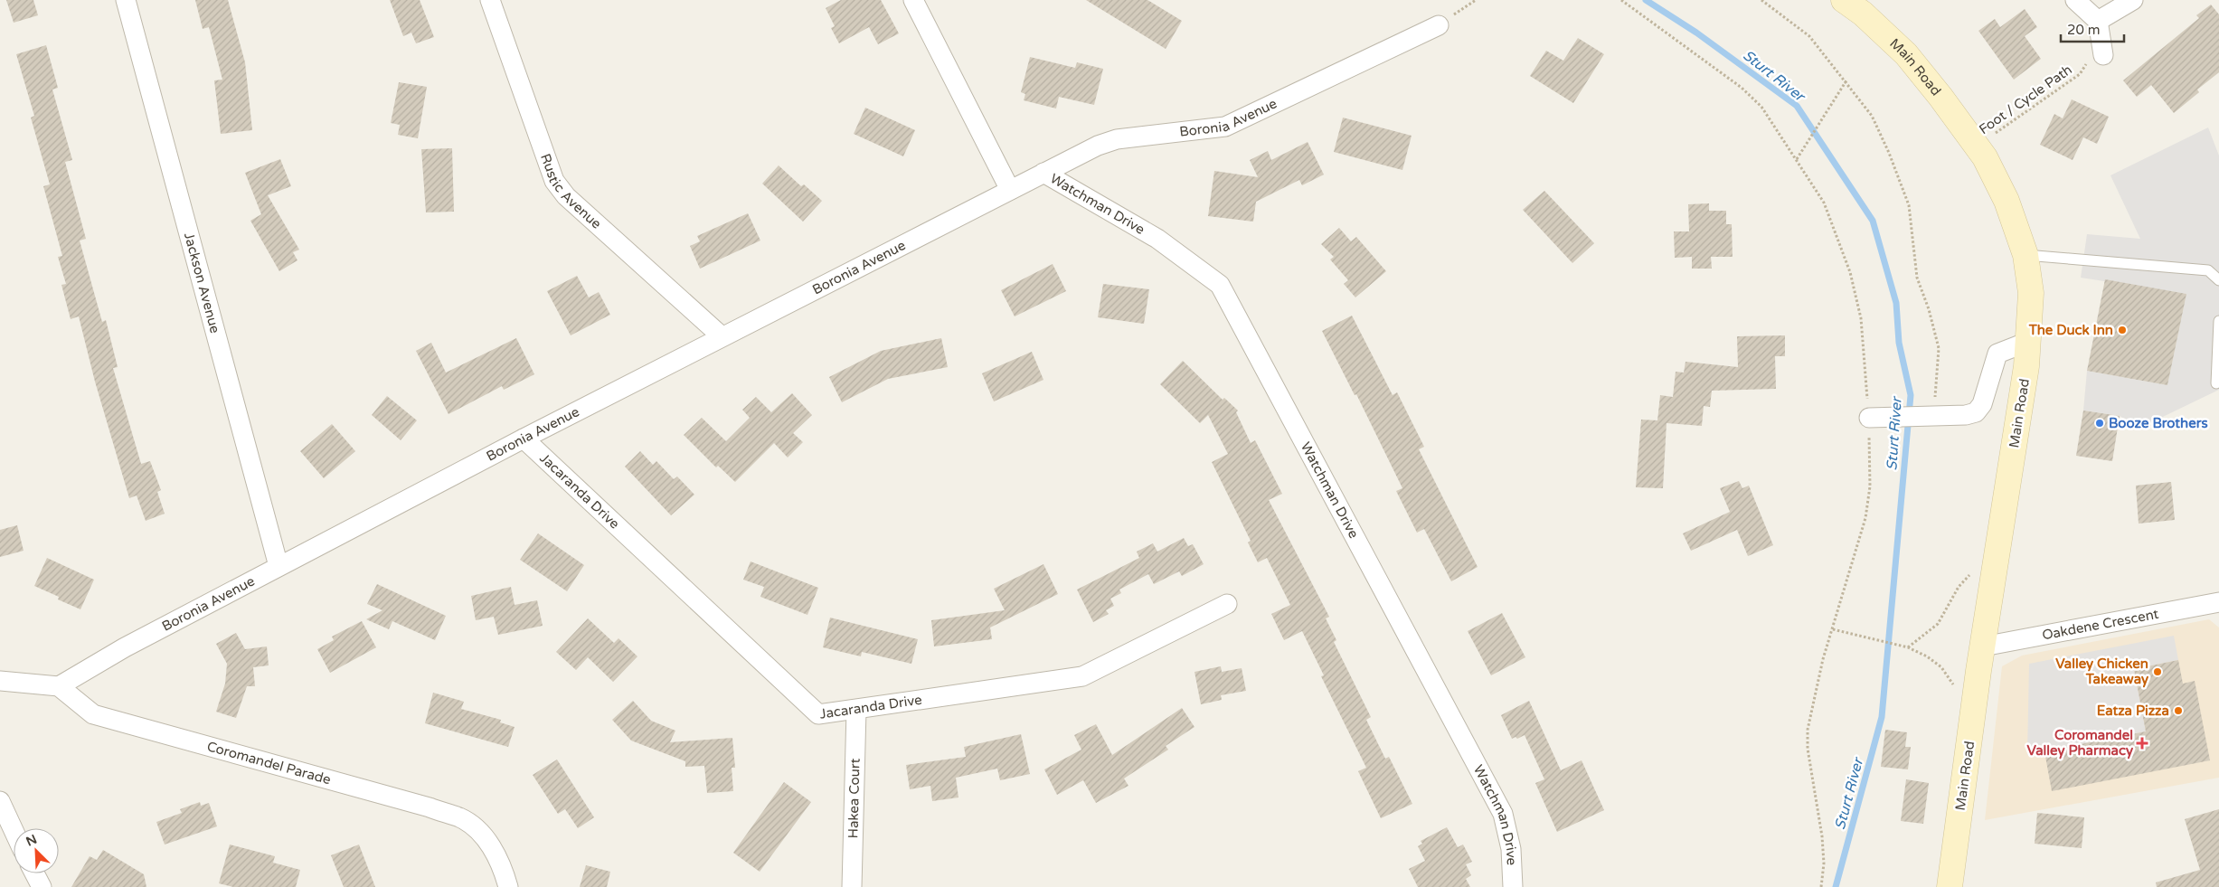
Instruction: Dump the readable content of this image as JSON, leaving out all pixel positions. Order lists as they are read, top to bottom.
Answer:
{
  "streets": {
    "main road": ["Main Road"],
    "street": [
      "Boronia Avenue",
      "Rustic Avenue",
      "Watchman Drive",
      "Jackson Avenue",
      "Jacaranda Drive",
      "Oakdene Crescent",
      "Coromandel Parade",
      "Hakea Court"
    ],
    "path": ["Foot / Cycle Path"]
  },
  "crossings": [
    ["Main Road", "Foot / Cycle Path"],
    ["Main Road", "Oakdene Crescent"],
    ["Boronia Avenue", "Rustic Avenue"],
    ["Boronia Avenue", "Watchman Drive"],
    ["Boronia Avenue", "Jackson Avenue"],
    ["Boronia Avenue", "Jacaranda Drive"],
    ["Boronia Avenue", "Coromandel Parade"],
    ["Jacaranda Drive", "Hakea Court"]
  ],
  "water": ["Sturt River"],
  "places": {
    "other": [
      "The Duck Inn",
      "Booze Brothers",
      "Valley Chicken Takeaway",
      "Eatza Pizza"
    ],
    "health": ["Coromandel Valley Pharmacy"]
  },
  "scale_bar": "20 m",
  "north": "top left"
}
